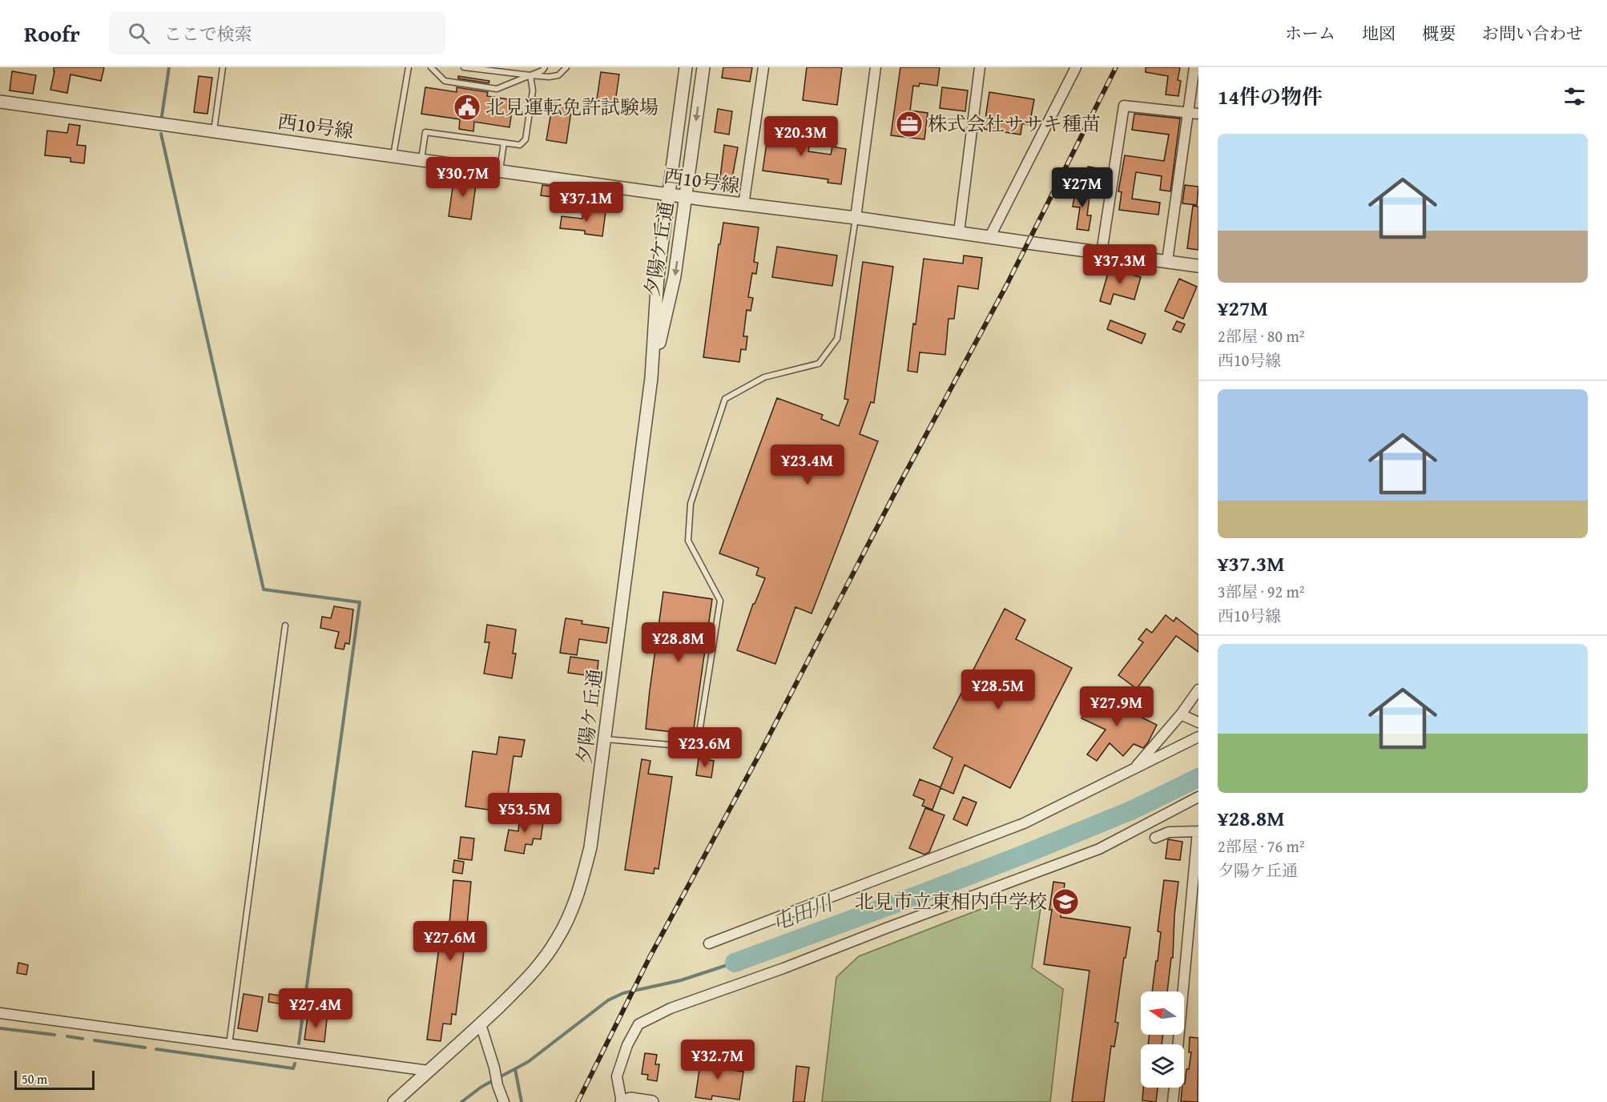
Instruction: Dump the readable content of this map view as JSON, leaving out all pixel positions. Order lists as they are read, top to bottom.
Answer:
{
  "streets": {
    "street": ["西10号線", "夕陽ケ丘通"]
  },
  "crossings": [
    ["西10号線", "夕陽ケ丘通"]
  ],
  "water": ["屯田川"],
  "places": {
    "public building": ["北見運転免許試験場"],
    "office": ["株式会社ササキ種苗"],
    "school or university": ["北見市立東相内中学校"]
  },
  "scale_bar": "50 m",
  "north": "left",
  "page": {
    "header": "Roofr",
    "search": "ここで検索",
    "nav": [
      "ホーム",
      "地図",
      "概要",
      "お問い合わせ"
    ],
    "heading": "14件の物件",
    "price": [
      "¥20.3M",
      "¥30.7M",
      "¥27M",
      "¥37.1M",
      "¥37.3M",
      "¥23.4M",
      "¥28.8M",
      "¥28.5M",
      "¥27.9M",
      "¥23.6M",
      "¥53.5M",
      "¥27.6M",
      "¥27.4M",
      "¥32.7M"
    ],
    "list": [
      {
        "name": "¥27M",
        "note": "2部屋 · 80 m² · 西10号線"
      },
      {
        "name": "¥37.3M",
        "note": "3部屋 · 92 m² · 西10号線"
      },
      {
        "name": "¥28.8M",
        "note": "2部屋 · 76 m² · 夕陽ケ丘通"
      }
    ],
    "scale": "50 m"
  }
}
